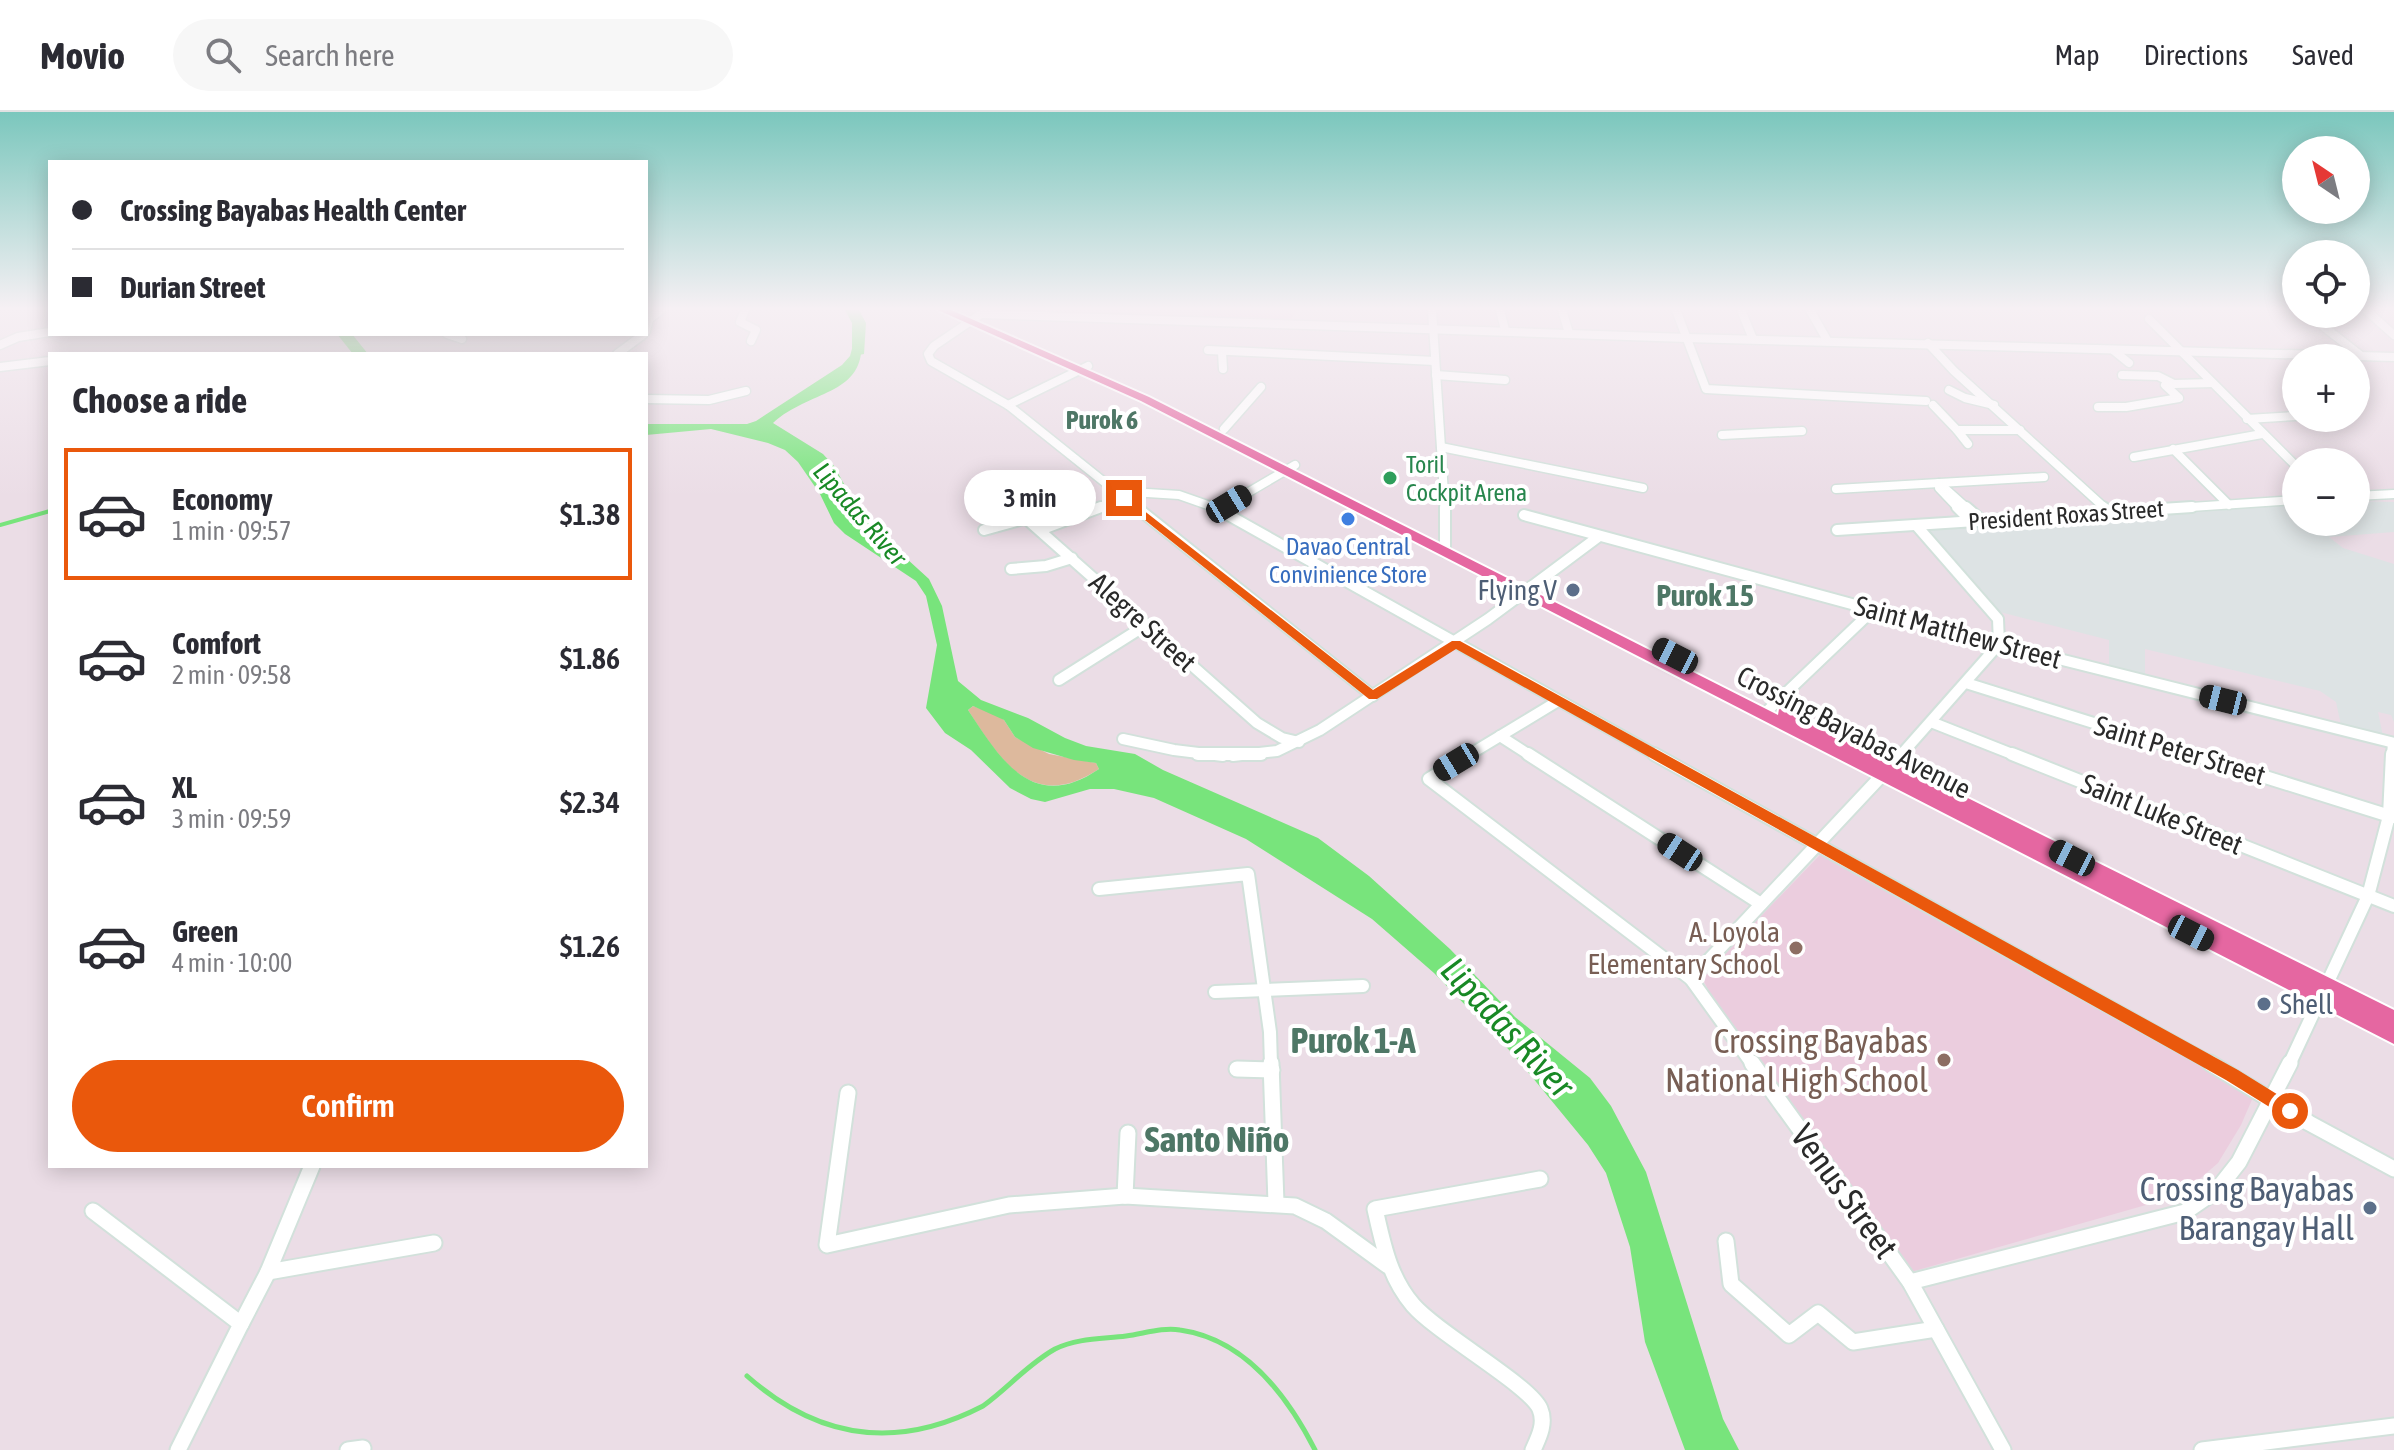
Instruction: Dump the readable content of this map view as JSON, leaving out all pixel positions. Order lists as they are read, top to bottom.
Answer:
{
  "streets": {
    "main road": ["Crossing Bayabas Avenue"],
    "street": [
      "President Roxas Street",
      "Alegre Street",
      "Saint Matthew Street",
      "Saint Peter Street",
      "Saint Luke Street",
      "Venus Street"
    ]
  },
  "districts": [
    "Purok 6",
    "Purok 15",
    "Purok 1-A",
    "Santo Niño"
  ],
  "water": ["Lipadas River"],
  "places": [
    "Toril Cockpit Arena",
    "Davao Central Convinience Store",
    "Flying V",
    "A. Loyola Elementary School",
    "Shell",
    "Crossing Bayabas National High School",
    "Crossing Bayabas Barangay Hall"
  ],
  "north": "top left",
  "page": {
    "header": "Movio",
    "search": "Search here",
    "nav": ["Map", "Directions", "Saved"],
    "map_buttons": ["+", "−"],
    "banner": ["Crossing Bayabas Health Center", "Durian Street"],
    "heading": "Choose a ride",
    "list": [
      {
        "name": "Economy",
        "note": "1 min · 09:57",
        "value": "$1.38"
      },
      {
        "name": "Comfort",
        "note": "2 min · 09:58",
        "value": "$1.86"
      },
      {
        "name": "XL",
        "note": "3 min · 09:59",
        "value": "$2.34"
      },
      {
        "name": "Green",
        "note": "4 min · 10:00",
        "value": "$1.26"
      }
    ],
    "bubble": "3 min",
    "buttons": "Confirm"
  }
}
